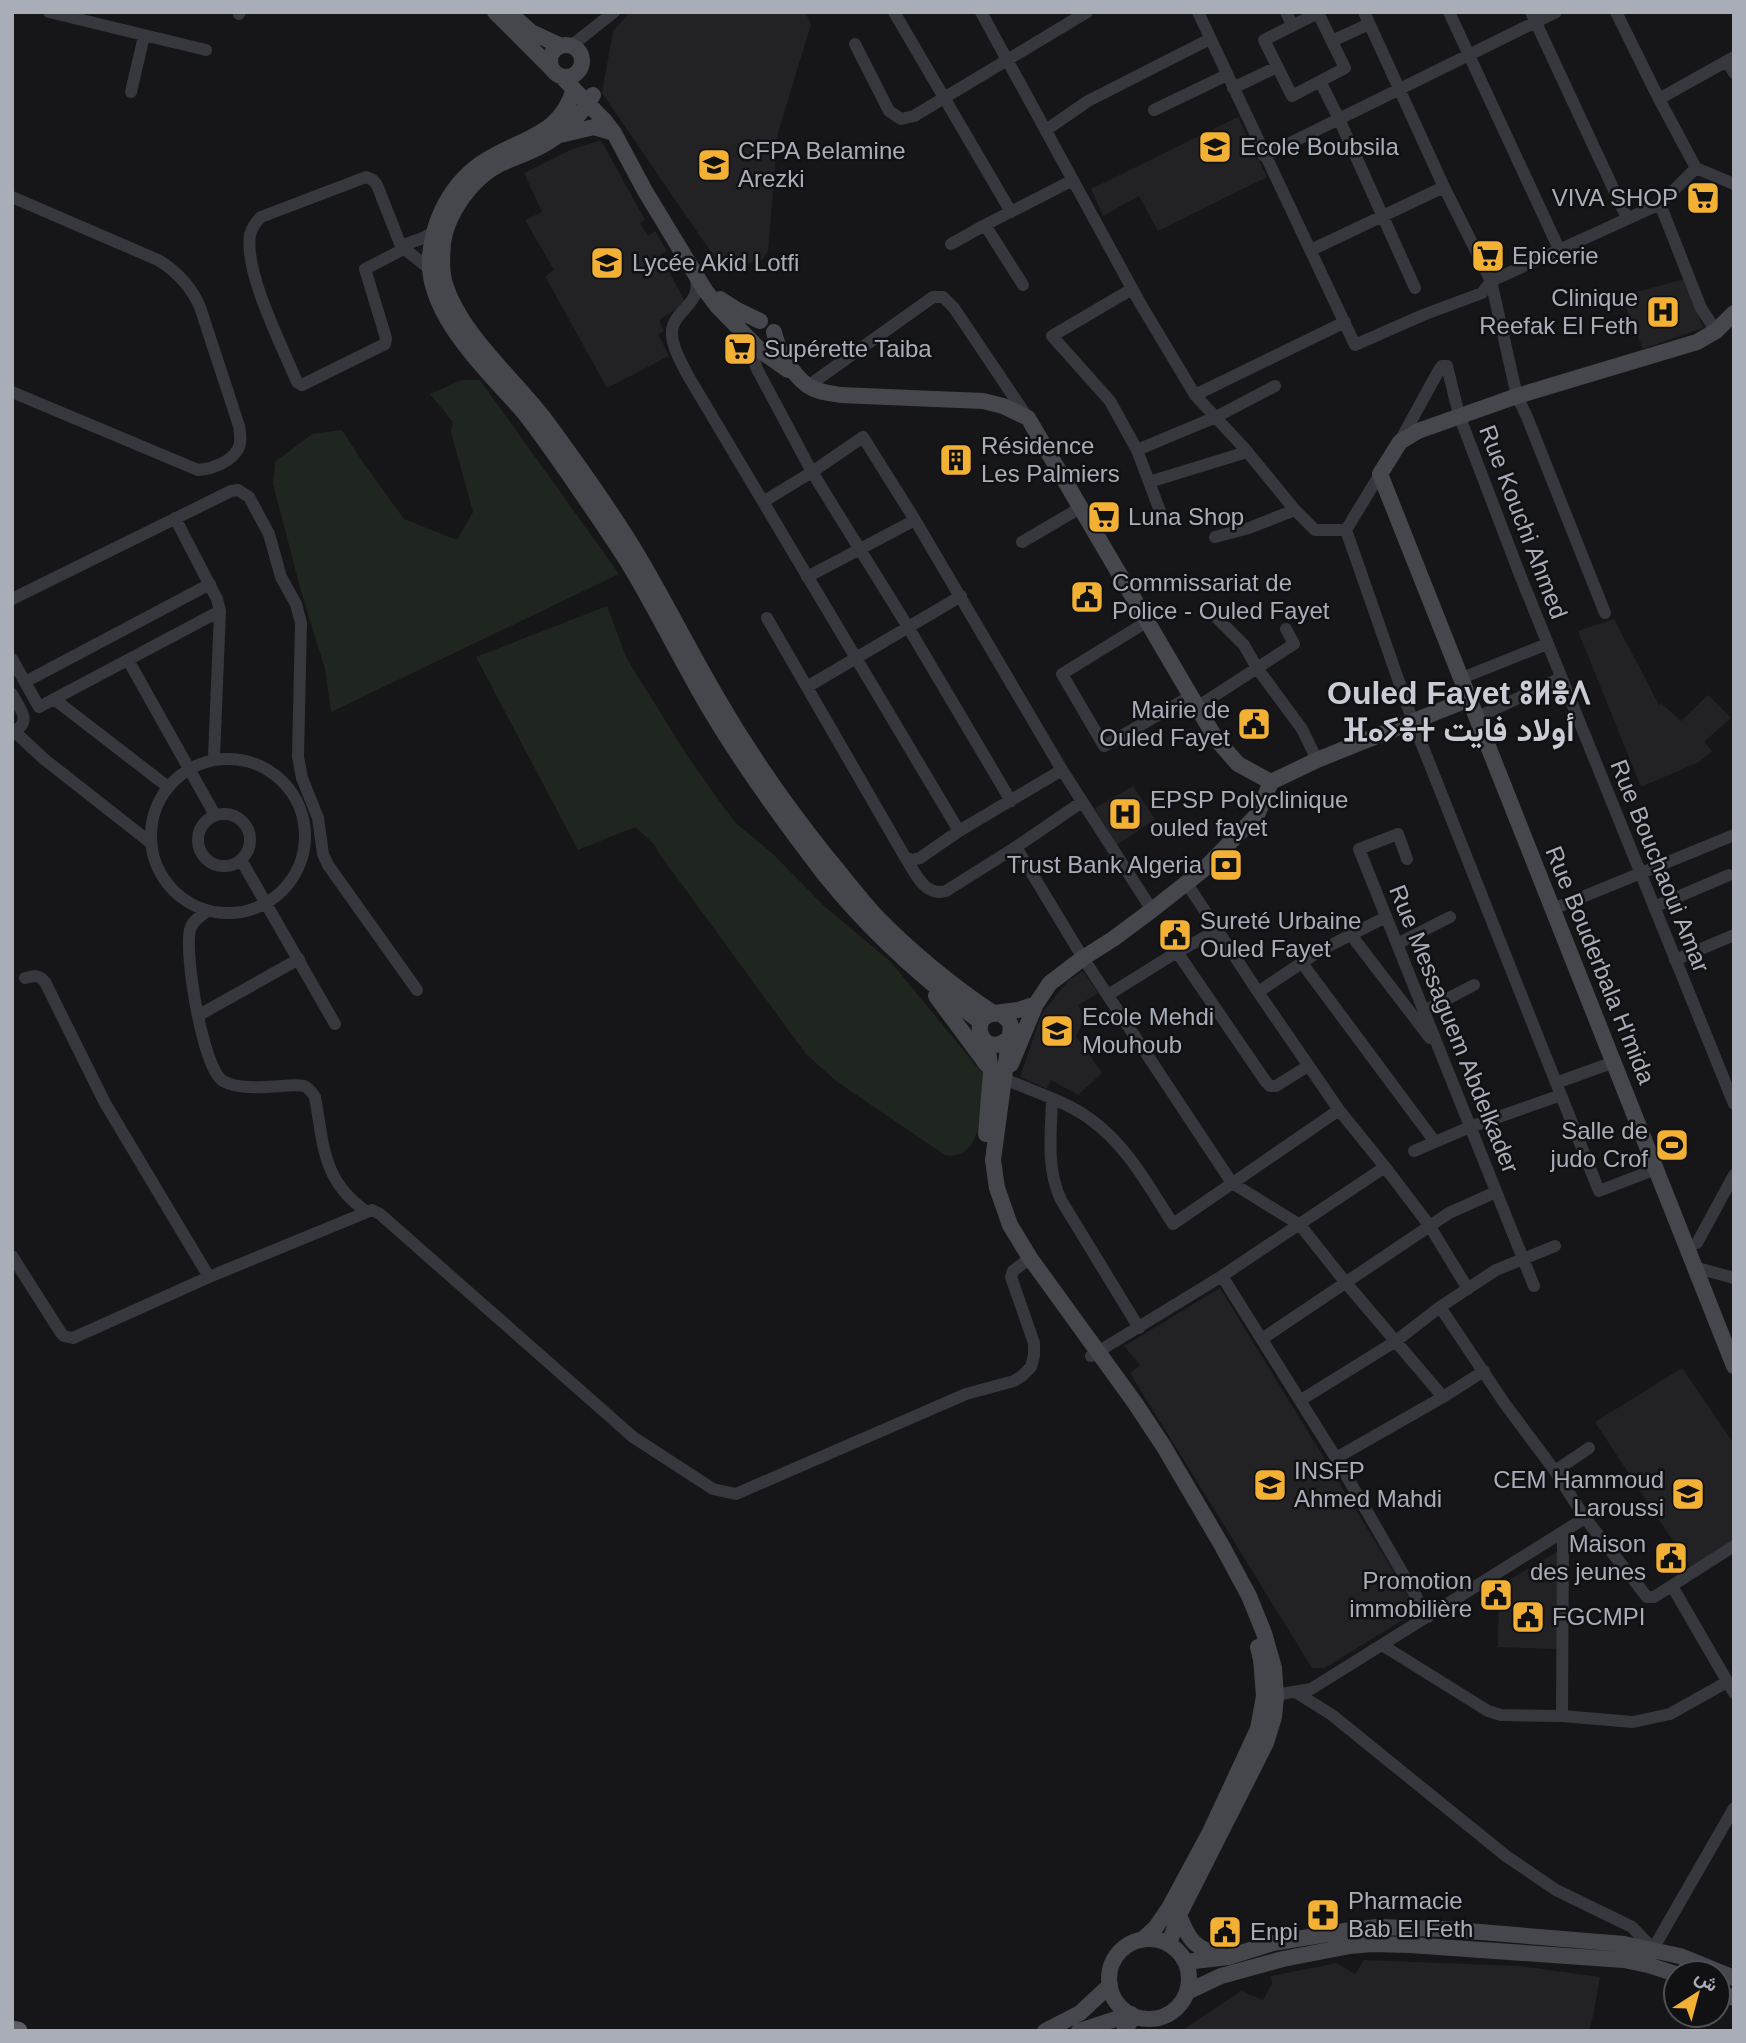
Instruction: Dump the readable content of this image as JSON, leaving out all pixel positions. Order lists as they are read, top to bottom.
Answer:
{
  "streets": {
    "main road": ["Rue Bouderbala H'mida"],
    "street": ["Rue Kouchi Ahmed", "Rue Bouchaoui Amar", "Rue Messaguem Abdelkader"]
  },
  "crossings": [
    ["Rue Kouchi Ahmed", "Rue Bouchaoui Amar"]
  ],
  "districts": ["Ouled Fayet ⵓⵍⴻⴷ ⴼⴰⵢⴻⵜ أولاد فايت"],
  "places": {
    "school or university": [
      "Ecole Boubsila",
      "CFPA Belamine Arezki",
      "Lycée Akid Lotfi",
      "Ecole Mehdi Mouhoub",
      "INSFP Ahmed Mahdi",
      "CEM Hammoud Laroussi"
    ],
    "supermarket": [
      "VIVA SHOP",
      "Epicerie",
      "Supérette Taiba",
      "Luna Shop"
    ],
    "hospital": ["Clinique Reefak El Feth", "EPSP Polyclinique ouled fayet"],
    "building": ["Résidence Les Palmiers"],
    "public building": [
      "Commissariat de Police - Ouled Fayet",
      "Mairie de Ouled Fayet",
      "Sureté Urbaine Ouled Fayet",
      "Maison des jeunes",
      "Promotion immobilière",
      "FGCMPI",
      "Enpi"
    ],
    "bank": ["Trust Bank Algeria"],
    "sports": ["Salle de judo Crof"],
    "pharmacy": ["Pharmacie Bab El Feth"]
  },
  "north": "top right"
}
